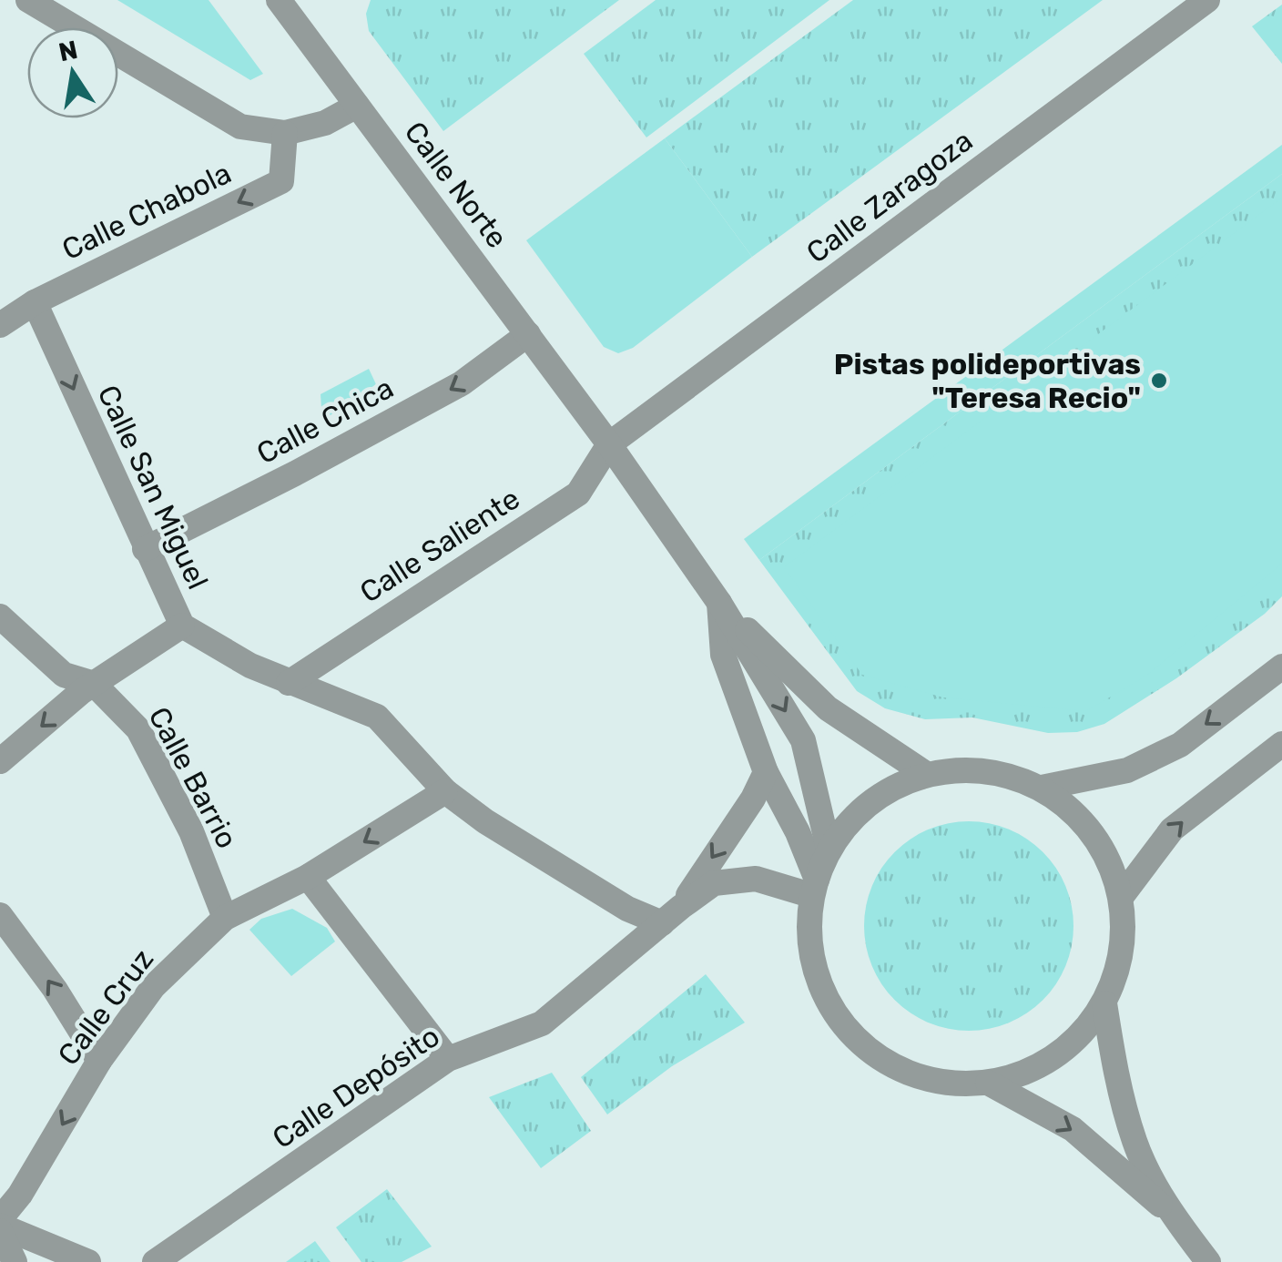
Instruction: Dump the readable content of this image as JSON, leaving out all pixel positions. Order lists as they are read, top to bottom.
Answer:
{
  "streets": {
    "street": [
      "Calle Norte",
      "Calle Zaragoza",
      "Calle Chabola",
      "Calle Chica",
      "Calle San Miguel",
      "Calle Saliente",
      "Calle Barrio",
      "Calle Cruz",
      "Calle Depósito"
    ]
  },
  "crossings": [
    ["Calle Norte", "Calle Zaragoza"],
    ["Calle Norte", "Calle Chica"],
    ["Calle Norte", "Calle Saliente"],
    ["Calle Norte", "Calle Depósito"],
    ["Calle Zaragoza", "Calle Saliente"],
    ["Calle Chabola", "Calle San Miguel"],
    ["Calle Chica", "Calle San Miguel"],
    ["Calle San Miguel", "Calle Saliente"],
    ["Calle San Miguel", "Calle Cruz"],
    ["Calle San Miguel", "Calle Depósito"],
    ["Calle Barrio", "Calle Cruz"]
  ],
  "one_way": ["Calle Chabola", "Calle Chica", "Calle Cruz"],
  "places": ["Pistas polideportivas \"Teresa Recio\""],
  "north": "top"
}
